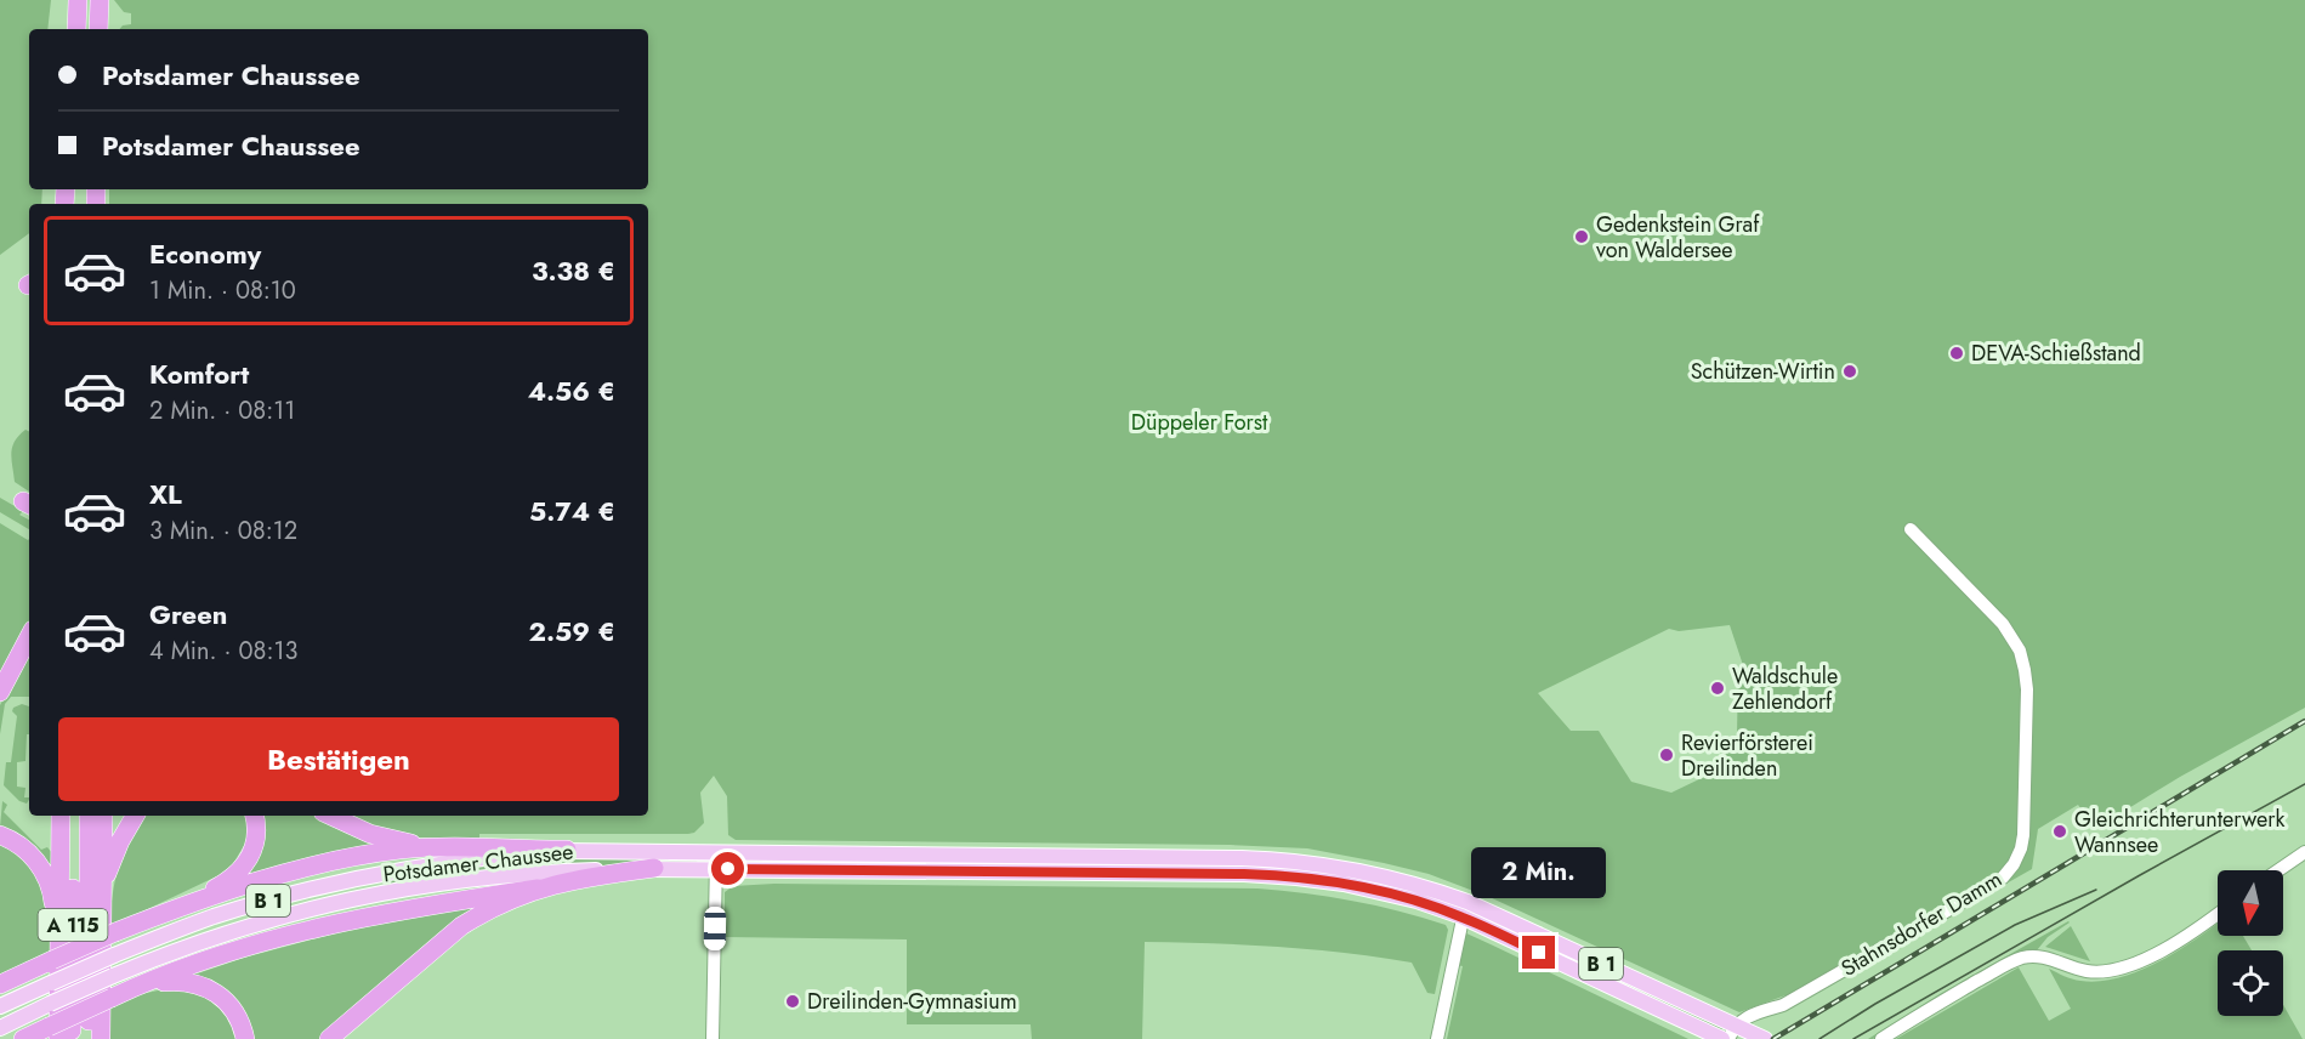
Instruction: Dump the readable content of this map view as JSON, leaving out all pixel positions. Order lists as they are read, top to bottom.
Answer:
{
  "streets": {
    "highway": ["A 115"],
    "main road": ["Potsdamer Chaussee", "B 1"],
    "street": ["Stahnsdorfer Damm"]
  },
  "crossings": [
    ["Potsdamer Chaussee", "B 1"],
    ["Potsdamer Chaussee", "Stahnsdorfer Damm"],
    ["B 1", "Stahnsdorfer Damm"]
  ],
  "parks": ["Düppeler Forst"],
  "places": [
    "Gedenkstein Graf von Waldersee",
    "DEVA-Schießstand",
    "Schützen-Wirtin",
    "Waldschule Zehlendorf",
    "Revierförsterei Dreilinden",
    "Gleichrichterunterwerk Wannsee",
    "Dreilinden-Gymnasium"
  ],
  "north": "bottom",
  "page": {
    "banner": ["Potsdamer Chaussee", "Potsdamer Chaussee"],
    "list": [
      {
        "name": "Economy",
        "note": "1 Min. · 08:10",
        "value": "3.38 €"
      },
      {
        "name": "Komfort",
        "note": "2 Min. · 08:11",
        "value": "4.56 €"
      },
      {
        "name": "XL",
        "note": "3 Min. · 08:12",
        "value": "5.74 €"
      },
      {
        "name": "Green",
        "note": "4 Min. · 08:13",
        "value": "2.59 €"
      }
    ],
    "buttons": "Bestätigen",
    "bubble": "2 Min."
  }
}
